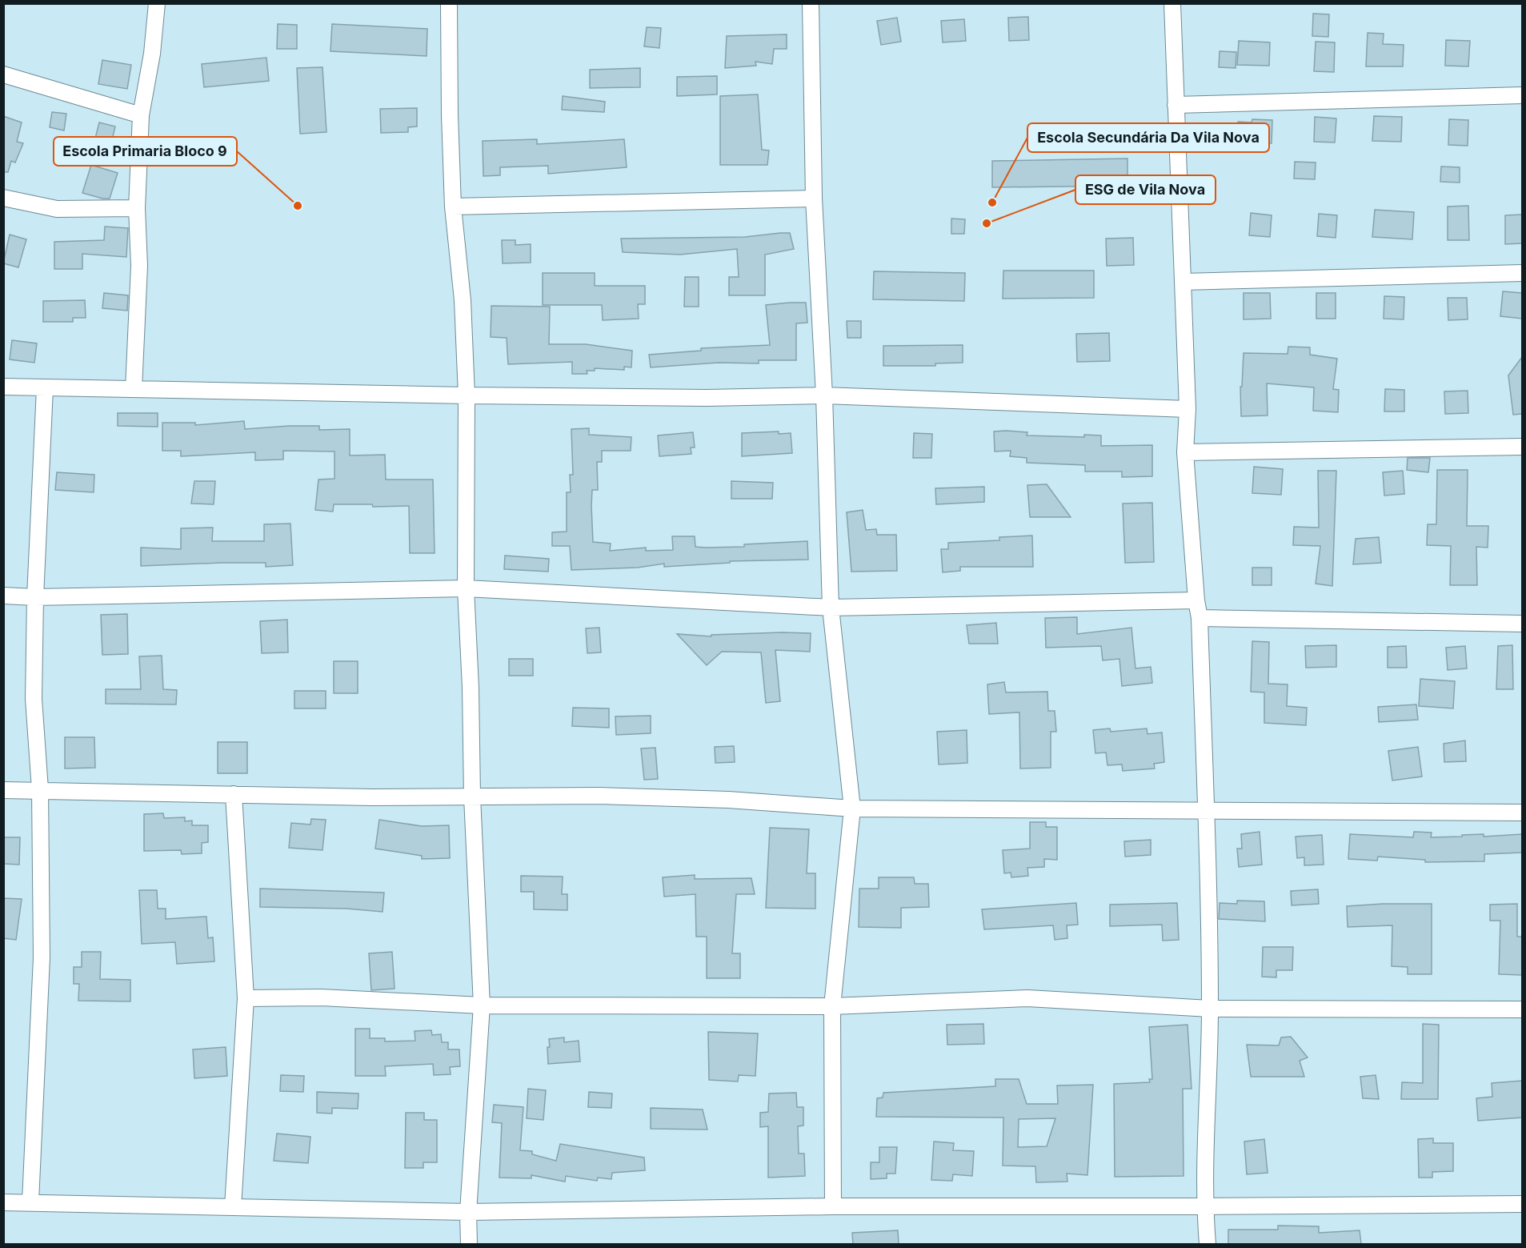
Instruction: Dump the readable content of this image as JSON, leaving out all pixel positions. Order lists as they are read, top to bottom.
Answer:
{
  "places": ["Escola Secundária Da Vila Nova", "Escola Primaria Bloco 9", "ESG de Vila Nova"]
}
